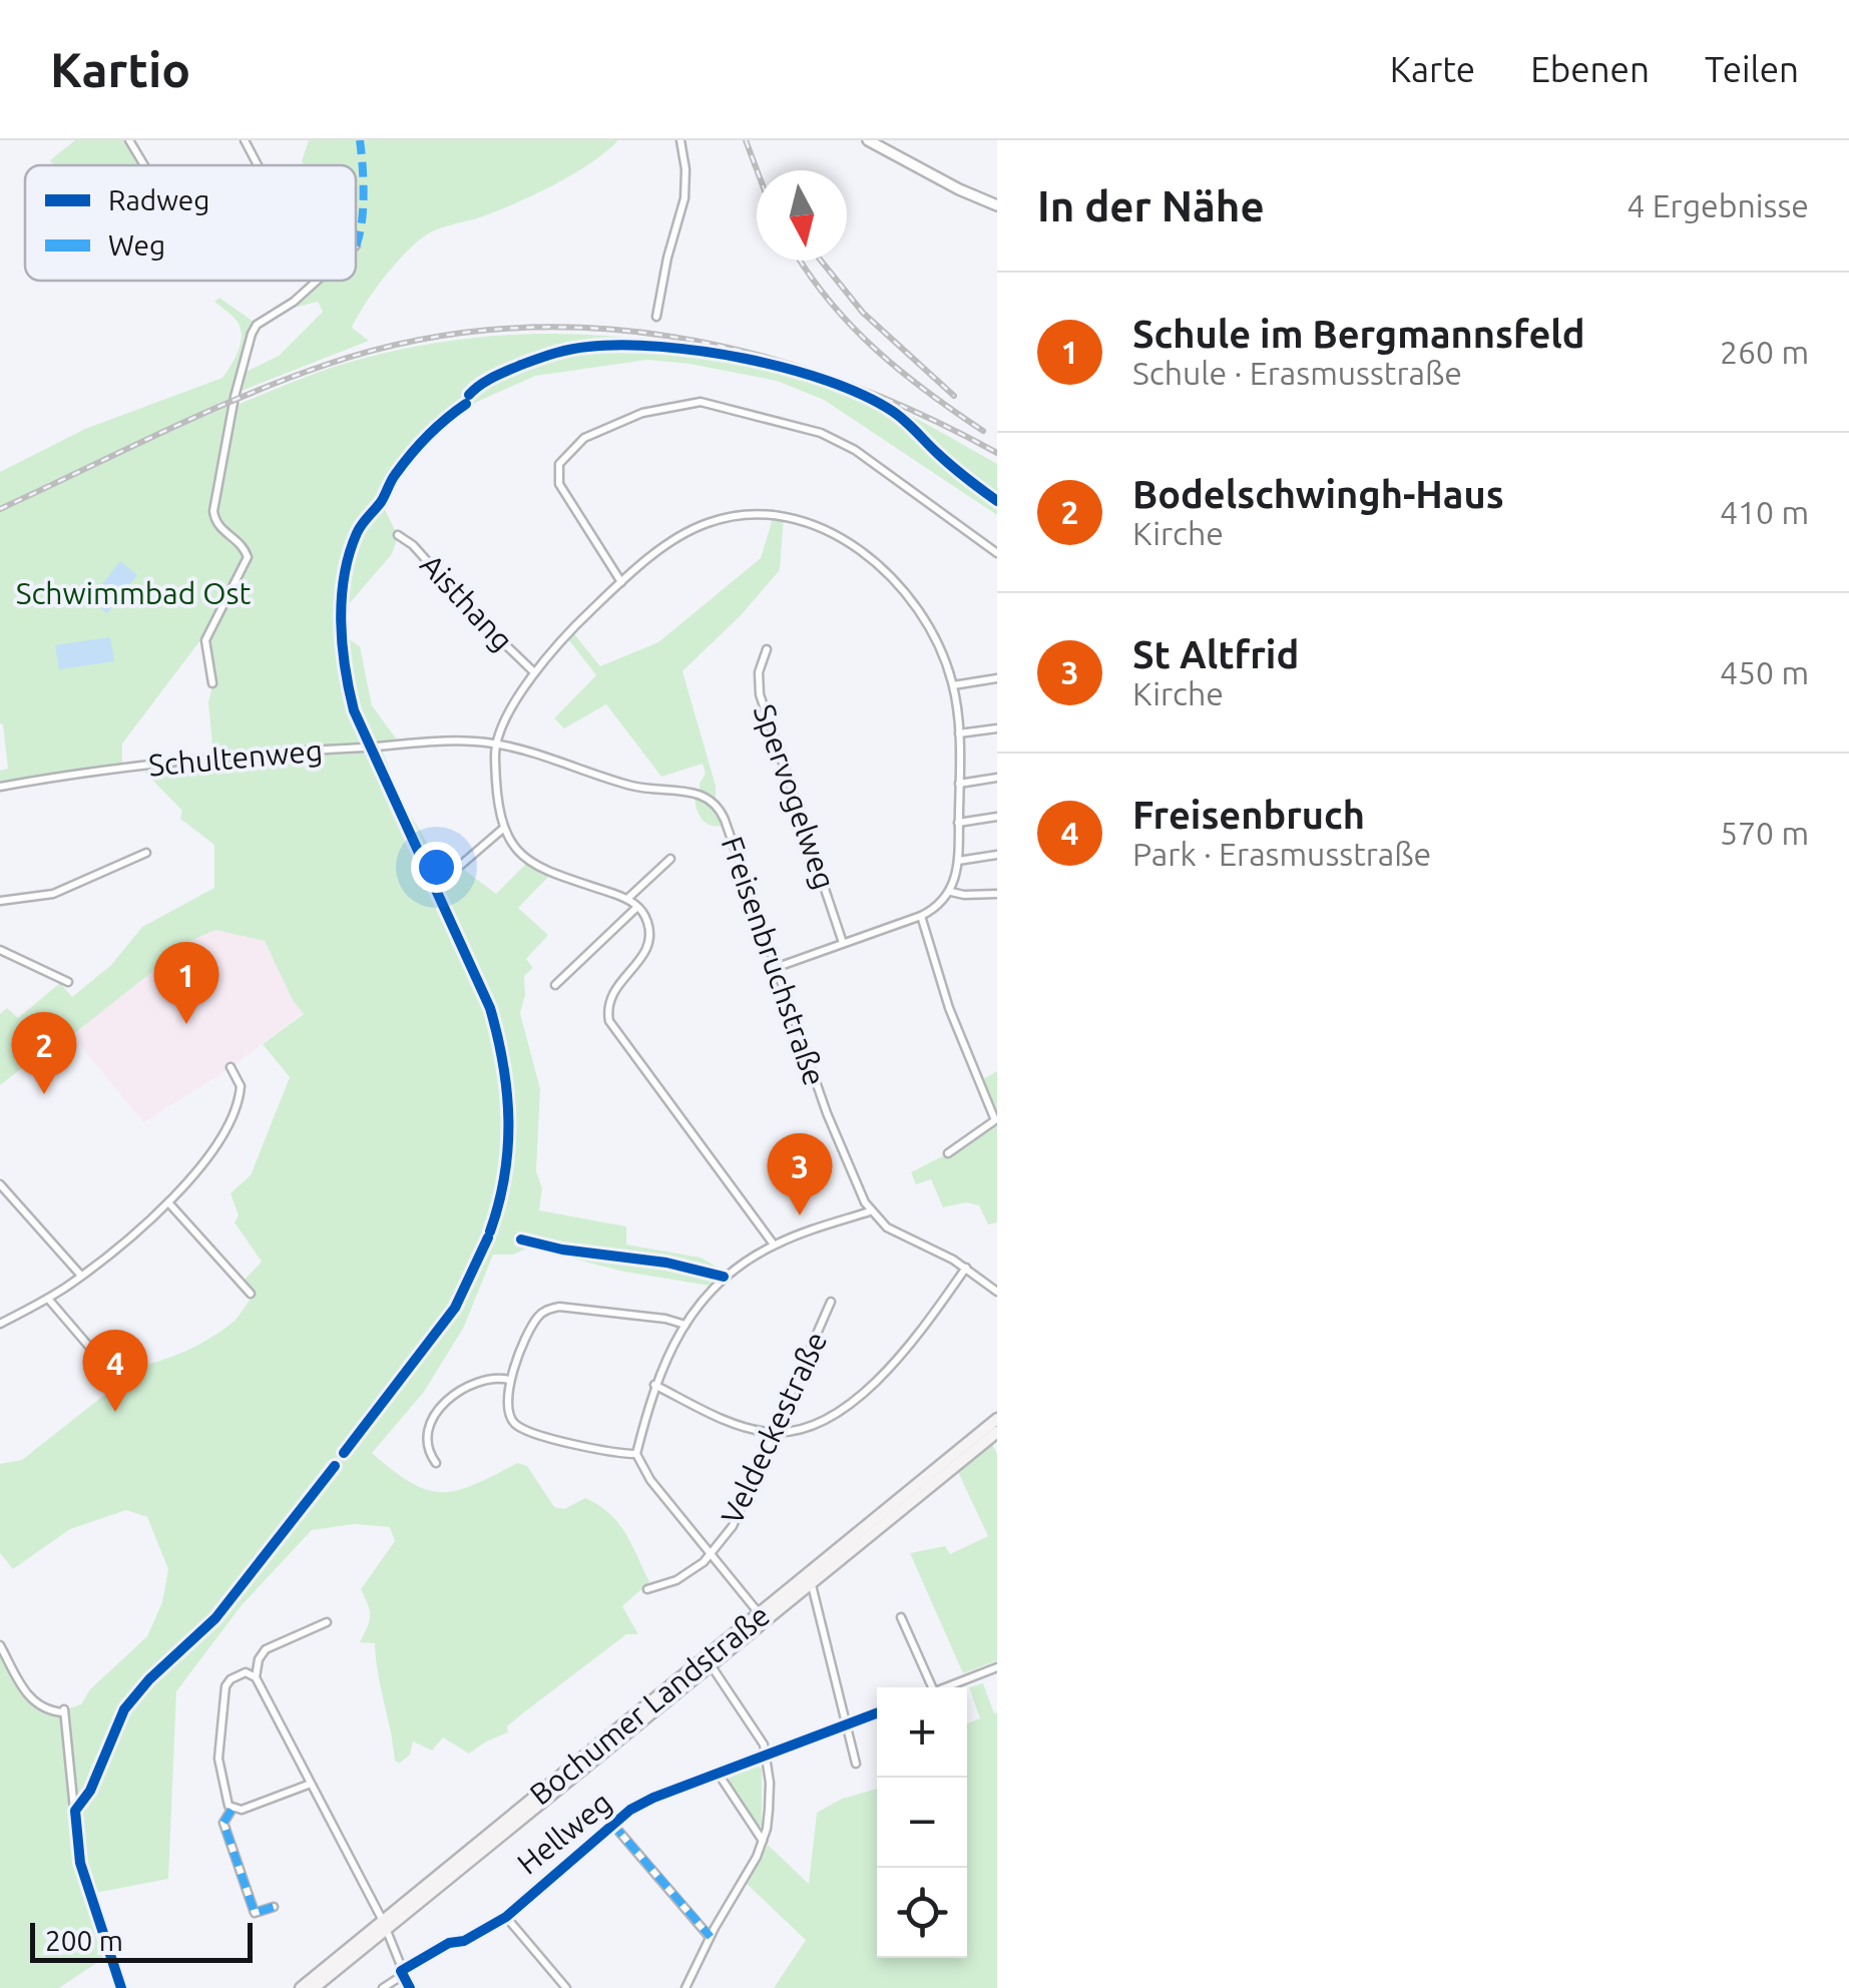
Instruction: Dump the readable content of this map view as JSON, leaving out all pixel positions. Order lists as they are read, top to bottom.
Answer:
{
  "streets": {
    "main road": ["Bochumer Landstraße"],
    "street": [
      "Aisthang",
      "Schultenweg",
      "Spervogelweg",
      "Freisenbruchstraße",
      "Veldeckestraße",
      "Hellweg"
    ]
  },
  "crossings": [
    ["Schultenweg", "Freisenbruchstraße"]
  ],
  "parks": ["Schwimmbad Ost"],
  "legend": ["Radweg", "Weg"],
  "scale_bar": "200 m",
  "north": "bottom",
  "page": {
    "header": "Kartio",
    "nav": ["Karte", "Ebenen", "Teilen"],
    "heading": ["In der Nähe", "4 Ergebnisse"],
    "list": [
      {
        "mark": "1",
        "name": "Schule im Bergmannsfeld",
        "note": "Schule · Erasmusstraße",
        "value": "260 m"
      },
      {
        "mark": "2",
        "name": "Bodelschwingh-Haus",
        "note": "Kirche",
        "value": "410 m"
      },
      {
        "mark": "3",
        "name": "St Altfrid",
        "note": "Kirche",
        "value": "450 m"
      },
      {
        "mark": "4",
        "name": "Freisenbruch",
        "note": "Park · Erasmusstraße",
        "value": "570 m"
      }
    ],
    "pins": [
      "1",
      "2",
      "3",
      "4"
    ],
    "map_buttons": ["+", "−"],
    "scale": "200 m"
  }
}
